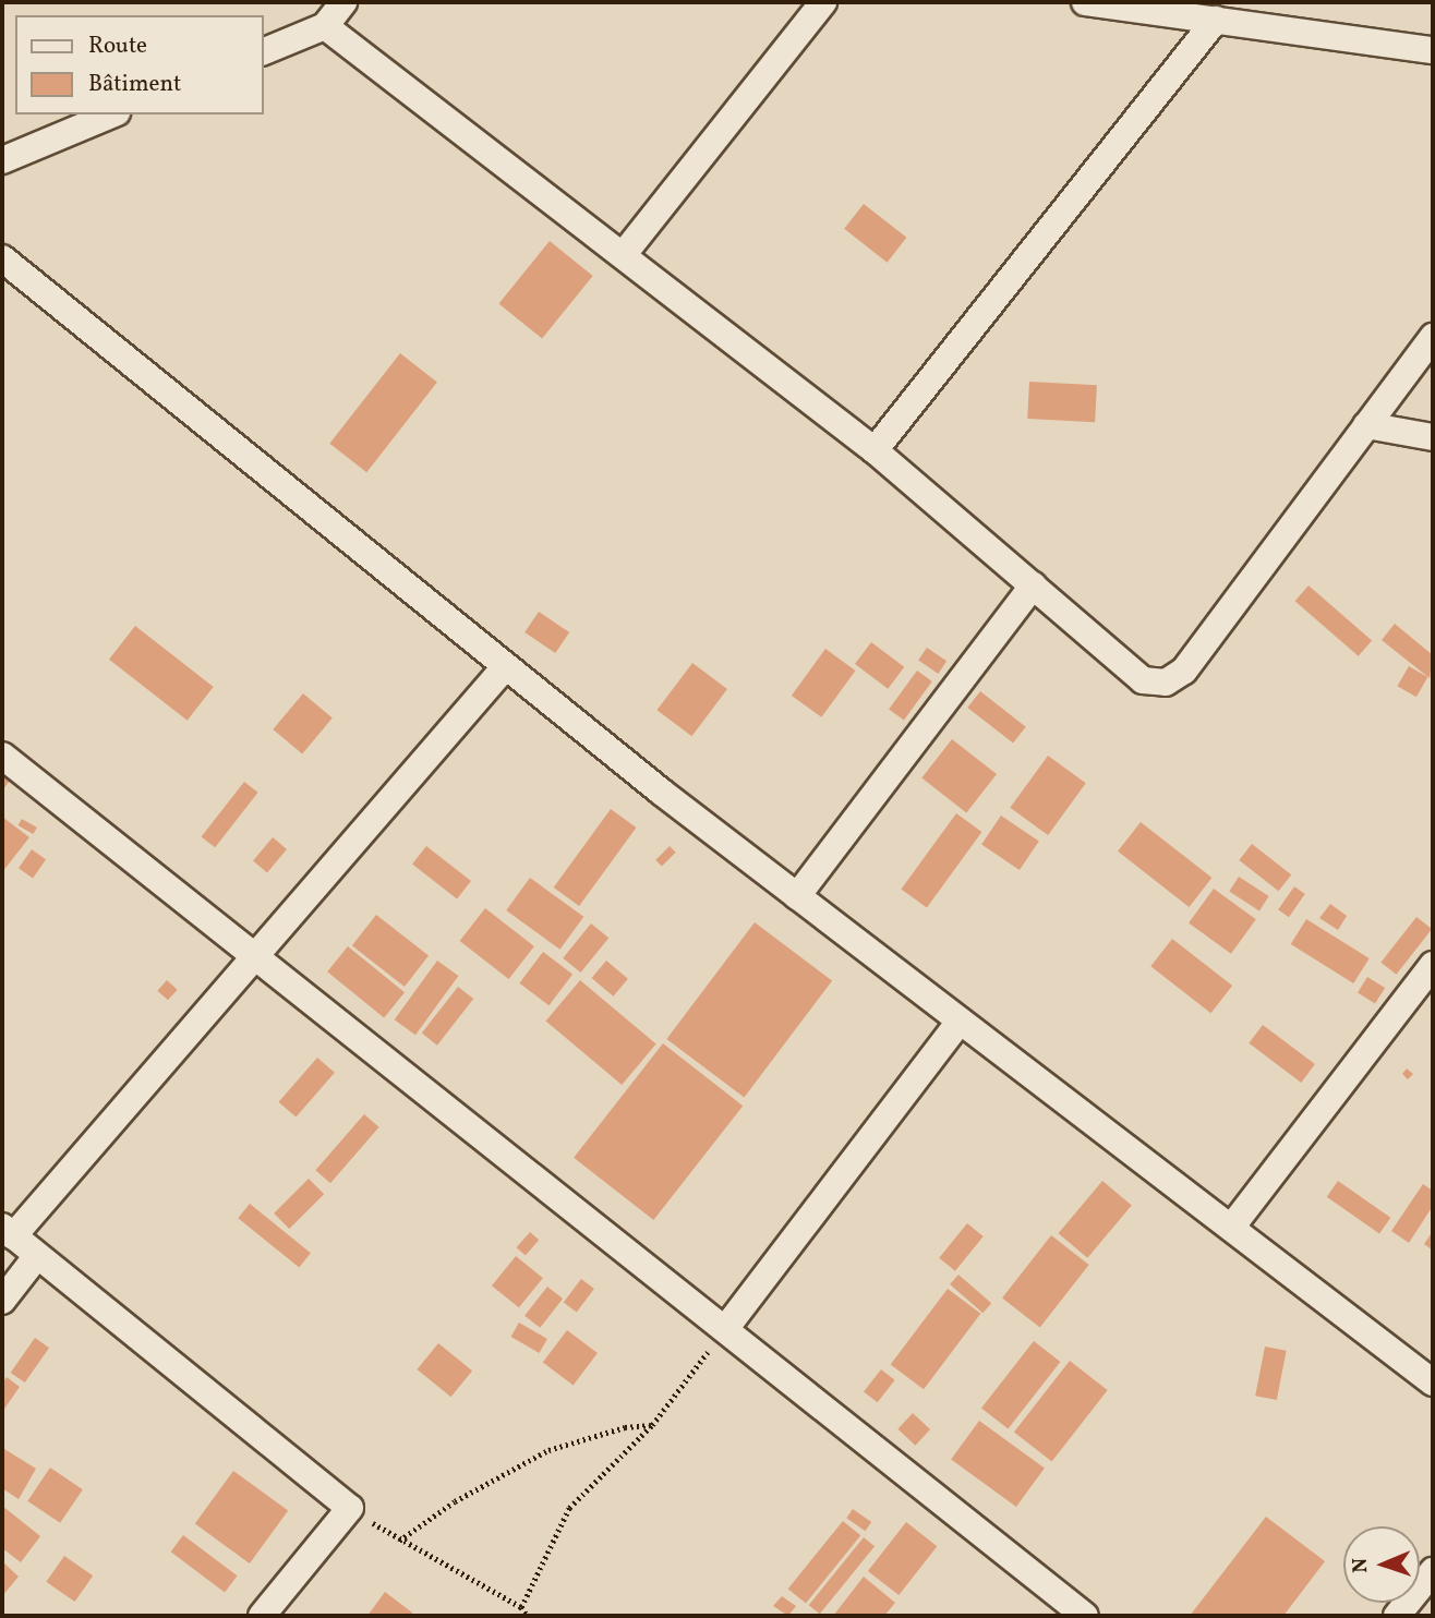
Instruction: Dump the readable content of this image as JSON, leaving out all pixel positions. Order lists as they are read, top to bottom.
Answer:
{
  "legend": ["Route", "Bâtiment"],
  "north": "left"
}
